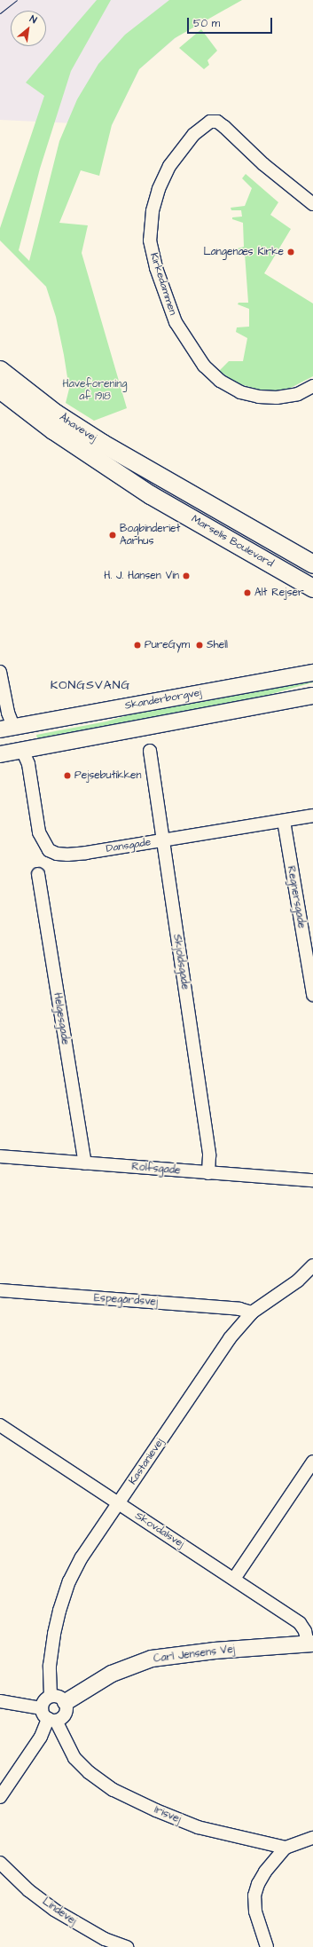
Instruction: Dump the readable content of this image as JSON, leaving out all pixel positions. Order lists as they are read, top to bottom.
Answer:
{
  "streets": {
    "main road": ["Åhavevej", "Marselis Boulevard"],
    "street": [
      "Kirkedammen",
      "Skanderborgvej",
      "Dansgade",
      "Regnersgade",
      "Skjoldsgade",
      "Helgesgade",
      "Rolfsgade",
      "Espegårdsvej",
      "Kastanievej",
      "Skovdalsvej",
      "Carl Jensens Vej",
      "Irisvej",
      "Lindevej"
    ]
  },
  "crossings": [
    ["Åhavevej", "Marselis Boulevard"],
    ["Dansgade", "Regnersgade"],
    ["Dansgade", "Skjoldsgade"],
    ["Skjoldsgade", "Rolfsgade"],
    ["Helgesgade", "Rolfsgade"],
    ["Espegårdsvej", "Kastanievej"],
    ["Kastanievej", "Skovdalsvej"],
    ["Kastanievej", "Carl Jensens Vej"],
    ["Kastanievej", "Irisvej"],
    ["Skovdalsvej", "Carl Jensens Vej"],
    ["Carl Jensens Vej", "Irisvej"]
  ],
  "districts": ["KONGSVANG"],
  "parks": ["Haveforening af 1918"],
  "places": [
    "Langenæs Kirke",
    "Bogbinderiet Aarhus",
    "H. J. Hansen Vin",
    "Alt Rejser",
    "PureGym",
    "Shell",
    "Pejsebutikken"
  ],
  "scale_bar": "50 m",
  "north": "top right"
}
